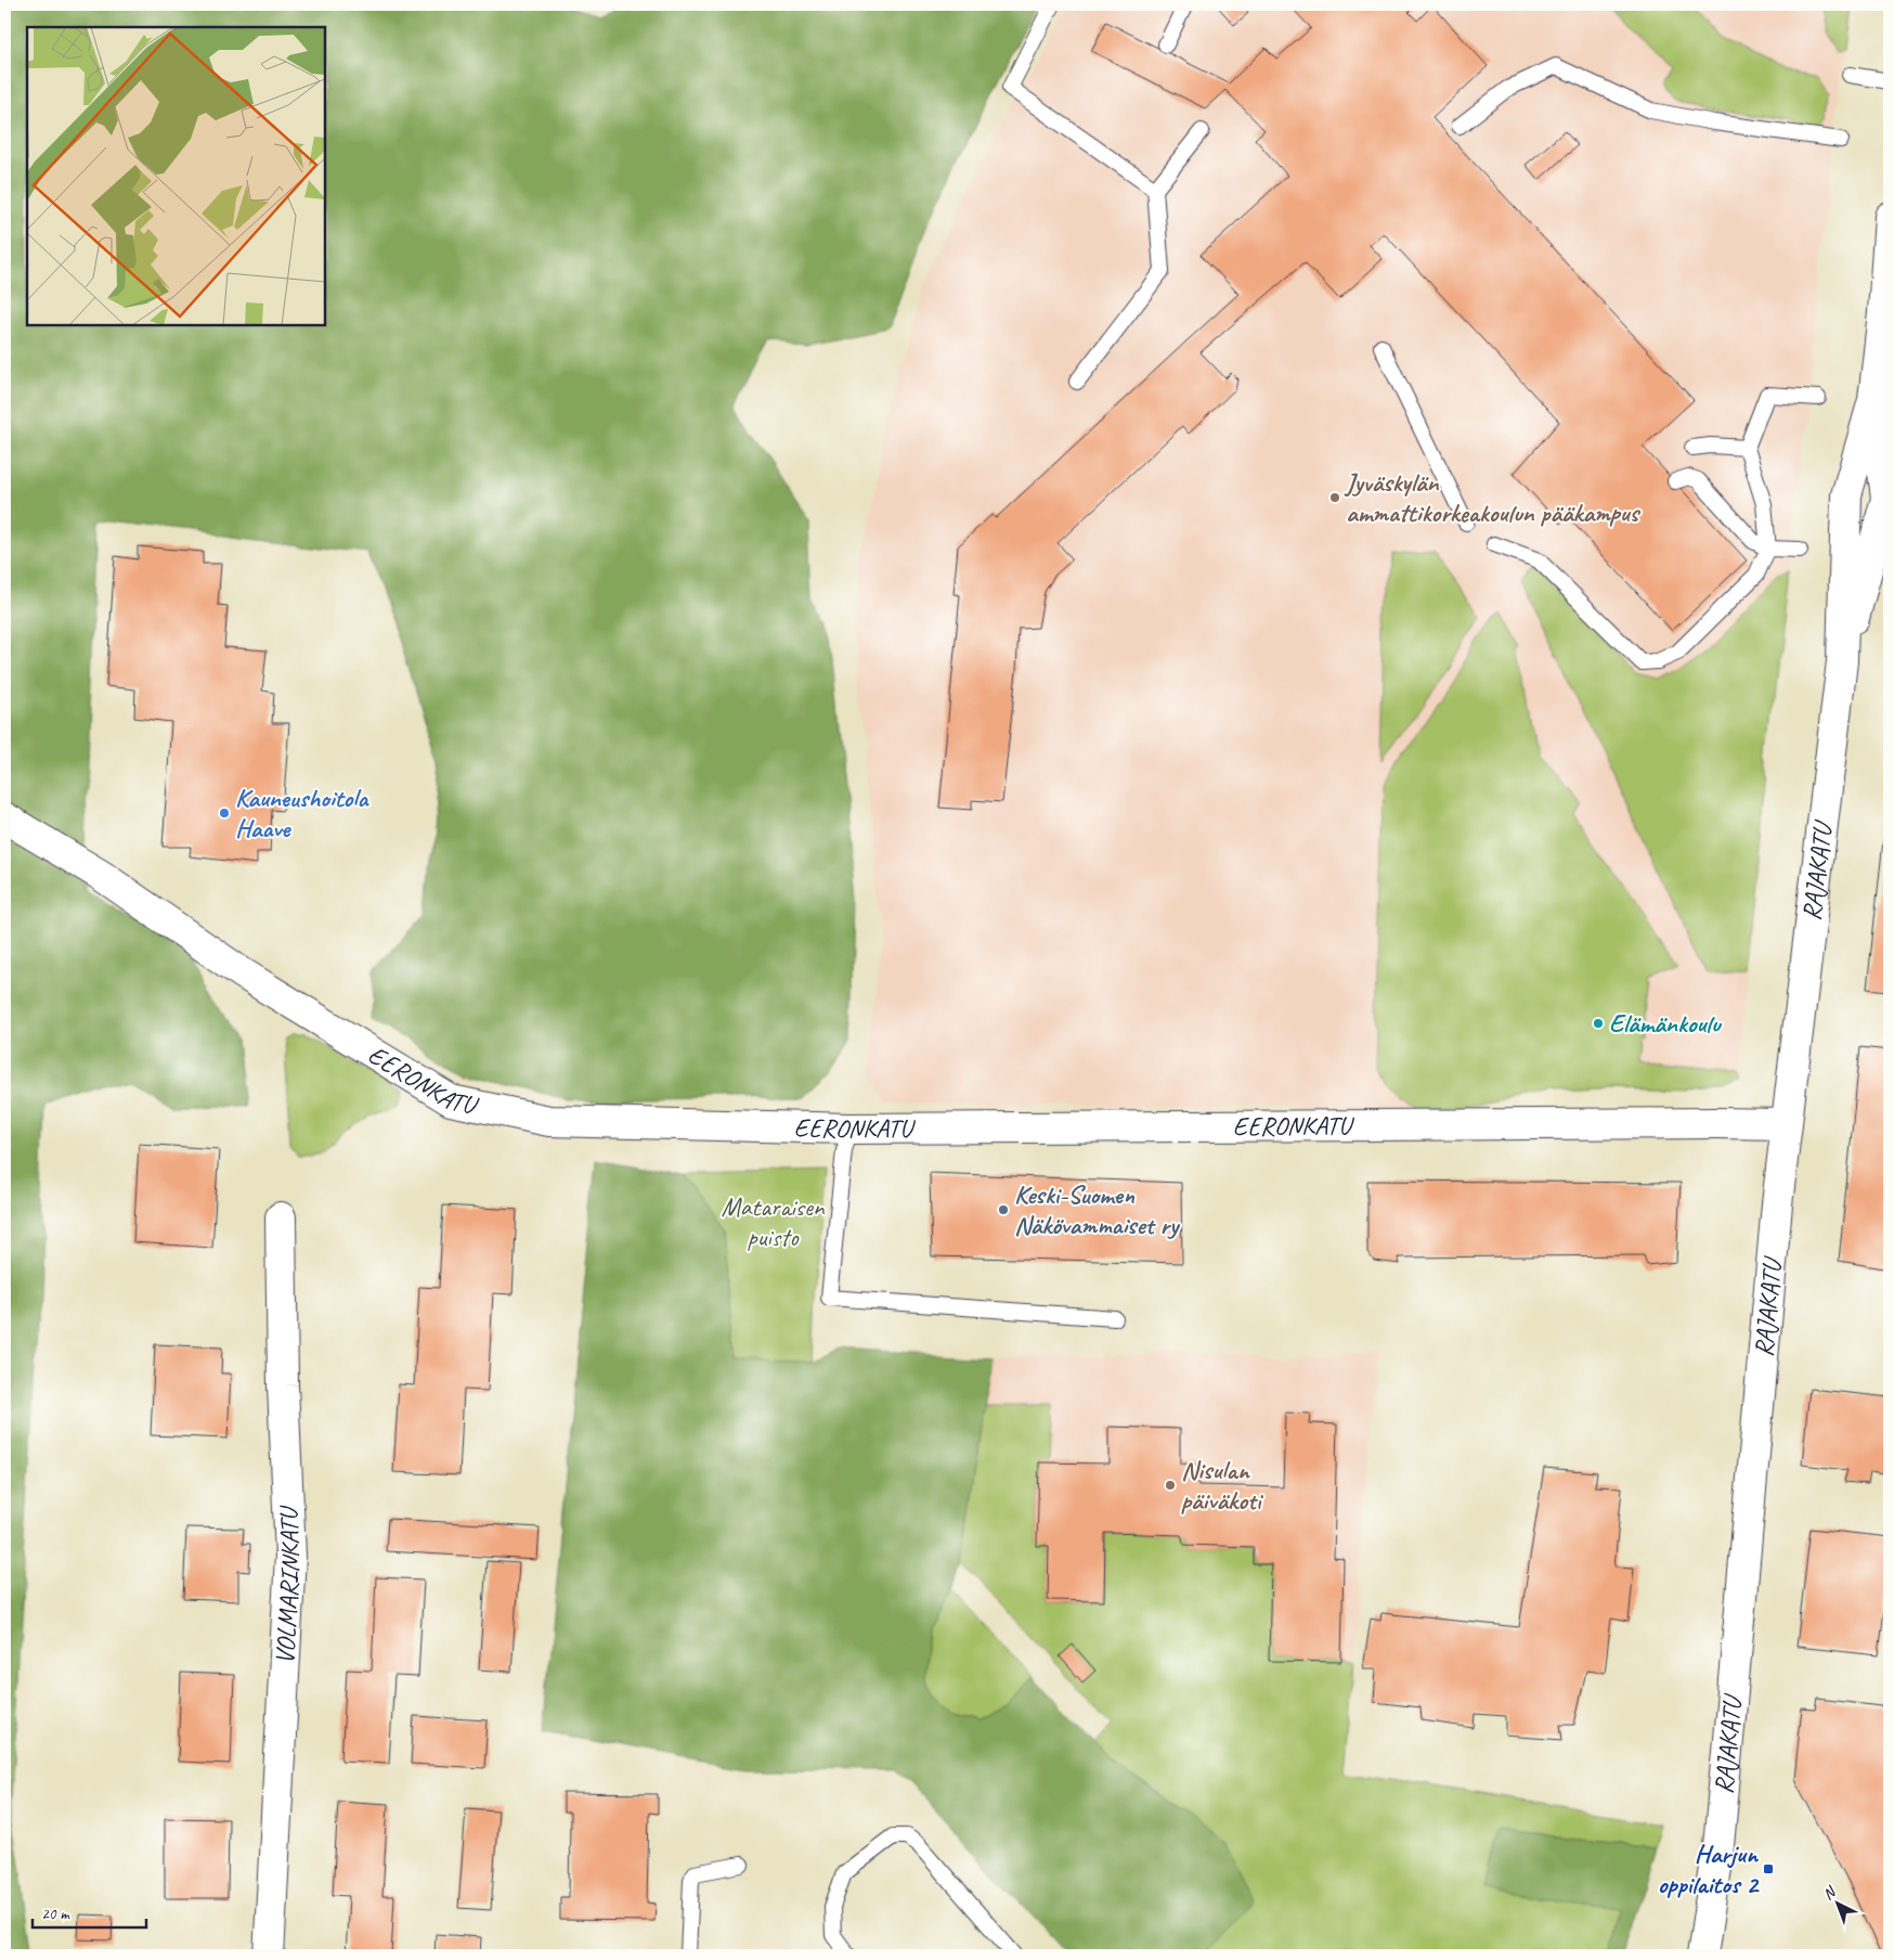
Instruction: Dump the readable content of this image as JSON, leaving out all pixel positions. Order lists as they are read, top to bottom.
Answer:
{
  "streets": {
    "street": ["RAJAKATU", "EERONKATU", "VOLMARINKATU"]
  },
  "crossings": [
    ["RAJAKATU", "EERONKATU"]
  ],
  "parks": ["Mataraisen puisto"],
  "places": {
    "other": [
      "Jyväskylän ammattikorkeakoulun pääkampus",
      "Kauneushoitola Haave",
      "Elämänkoulu",
      "Keski-Suomen Näkövammaiset ry",
      "Nisulan päiväkoti"
    ],
    "transit": ["Harjun oppilaitos 2"]
  },
  "scale_bar": "20 m",
  "north": "top left"
}
